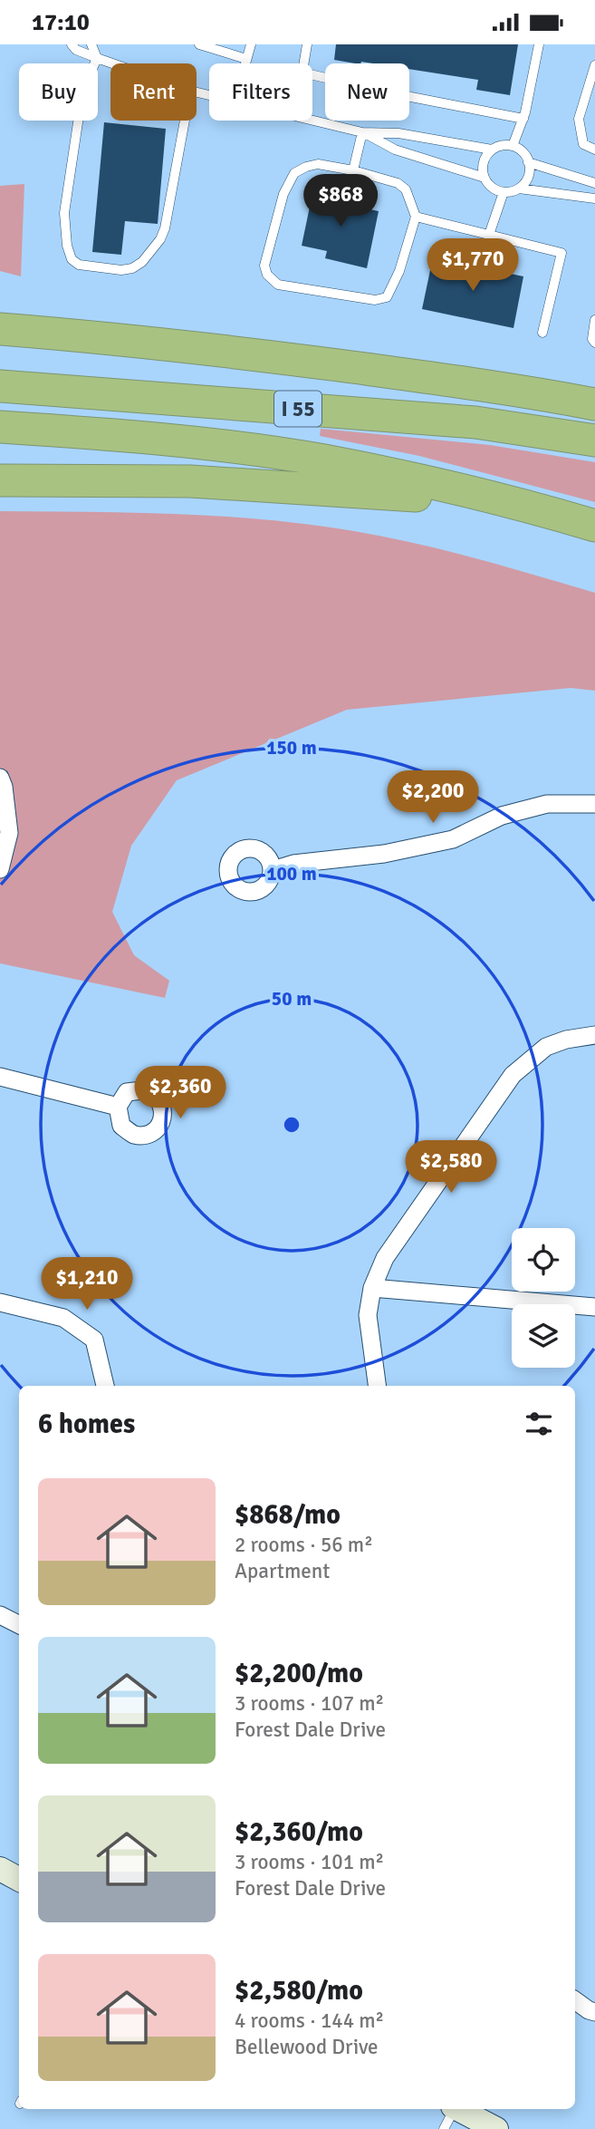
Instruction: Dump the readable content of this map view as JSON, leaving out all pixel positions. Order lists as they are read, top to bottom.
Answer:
{
  "streets": {
    "highway": ["I 55"]
  },
  "page": {
    "status": "17:10",
    "chip": [
      "Buy",
      "Rent",
      "Filters",
      "New"
    ],
    "price": [
      "$868",
      "$1,770",
      "$2,200",
      "$2,360",
      "$2,580",
      "$1,210"
    ],
    "heading": "6 homes",
    "list": [
      {
        "name": "$868/mo",
        "note": "2 rooms · 56 m² · Apartment"
      },
      {
        "name": "$2,200/mo",
        "note": "3 rooms · 107 m² · Forest Dale Drive"
      },
      {
        "name": "$2,360/mo",
        "note": "3 rooms · 101 m² · Forest Dale Drive"
      },
      {
        "name": "$2,580/mo",
        "note": "4 rooms · 144 m² · Bellewood Drive"
      }
    ]
  },
  "rings": ["150 m", "100 m", "50 m"]
}
